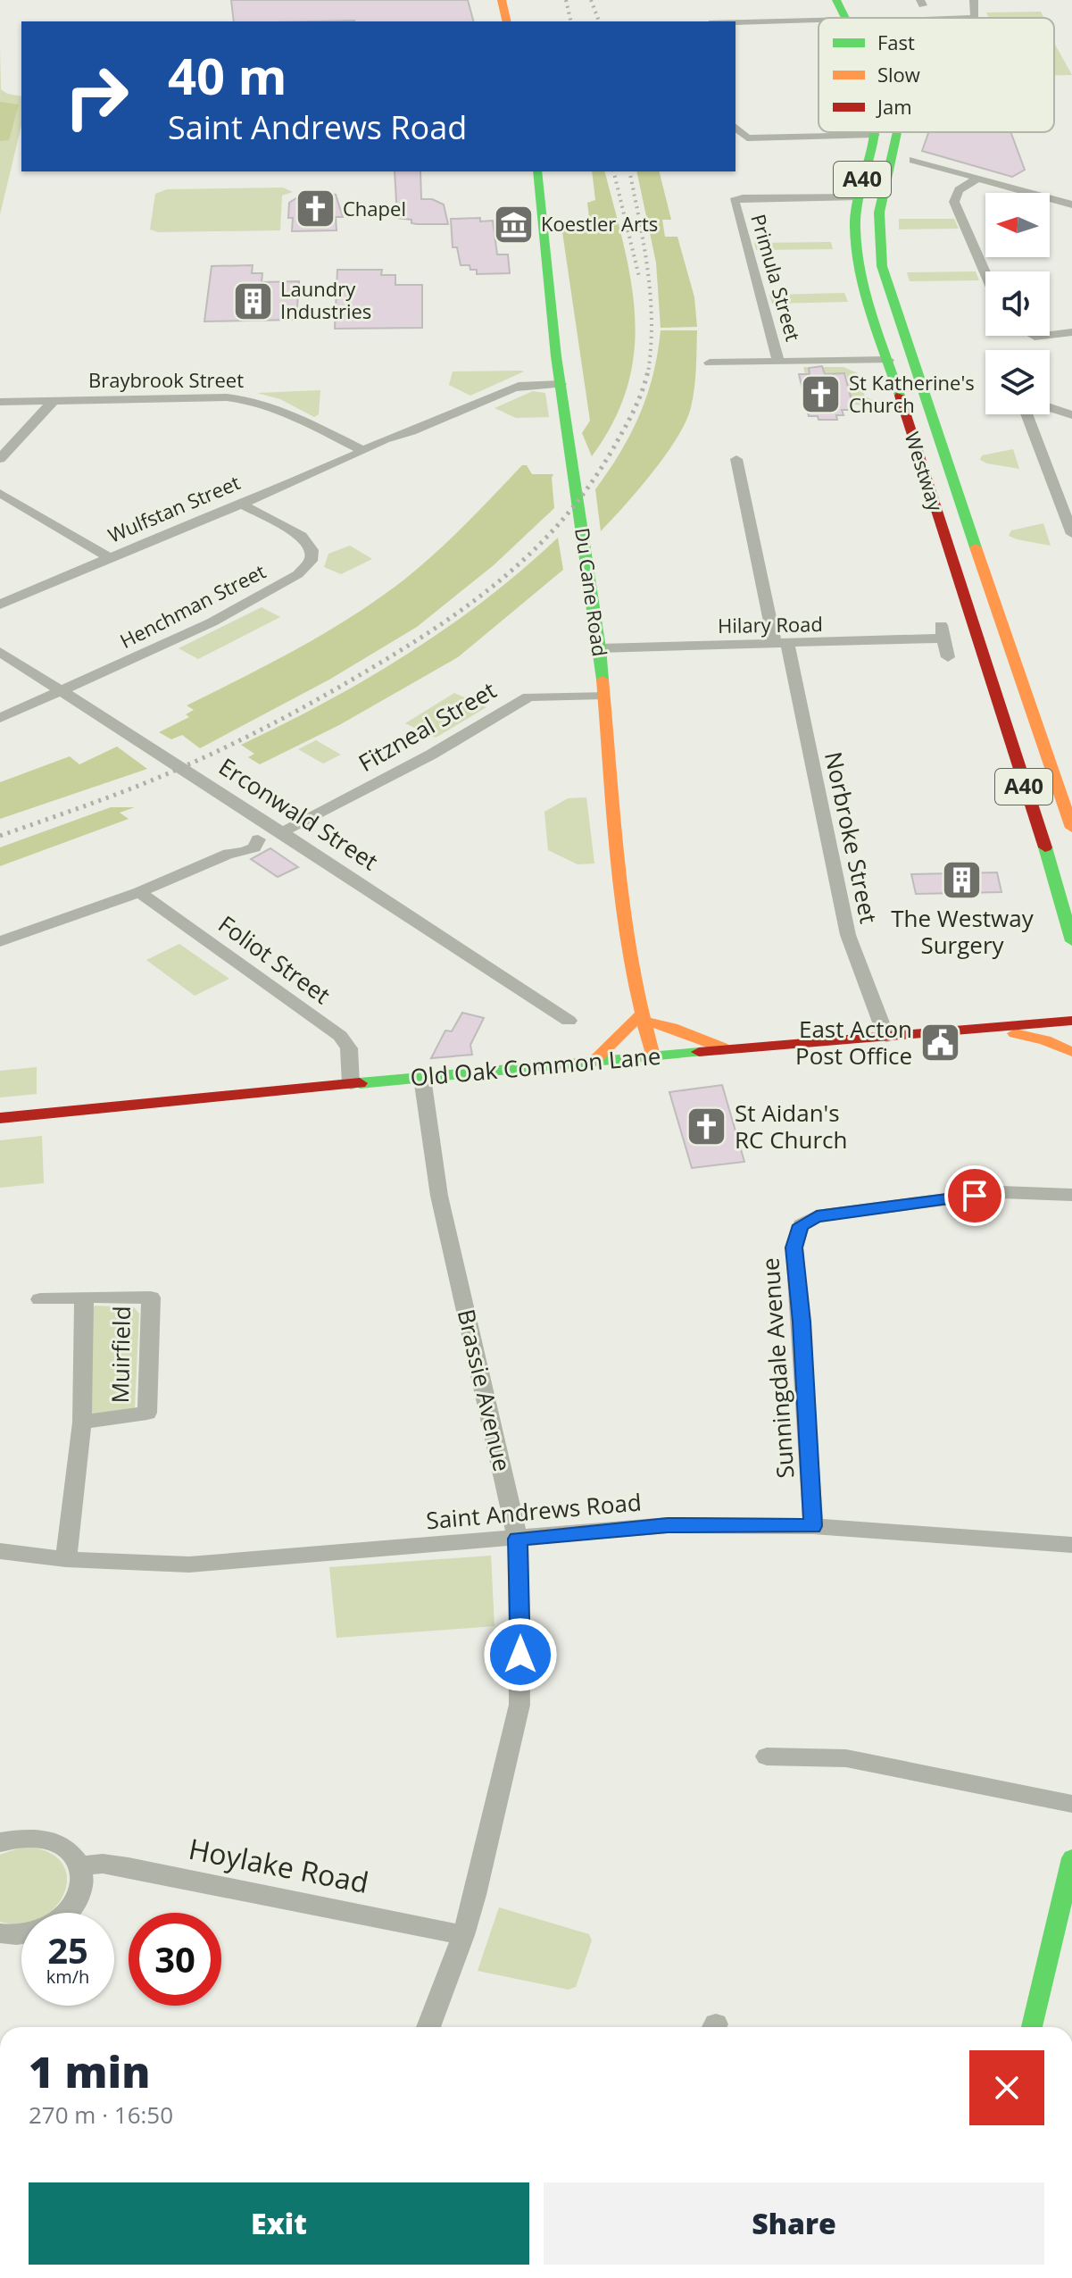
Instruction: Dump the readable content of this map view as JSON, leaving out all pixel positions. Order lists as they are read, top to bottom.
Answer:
{
  "streets": {
    "main road": [
      "A40",
      "Westway",
      "Du Cane Road",
      "Old Oak Common Lane"
    ],
    "street": [
      "Primula Street",
      "Braybrook Street",
      "Wulfstan Street",
      "Henchman Street",
      "Hilary Road",
      "Fitzneal Street",
      "Erconwald Street",
      "Norbroke Street",
      "Foliot Street",
      "Muirfield",
      "Sunningdale Avenue",
      "Brassie Avenue",
      "Saint Andrews Road",
      "Hoylake Road"
    ]
  },
  "crossings": [
    ["Primula Street", "Westway"],
    ["Braybrook Street", "Wulfstan Street"],
    ["Wulfstan Street", "Du Cane Road"],
    ["Wulfstan Street", "Henchman Street"],
    ["Du Cane Road", "Hilary Road"],
    ["Du Cane Road", "Fitzneal Street"],
    ["Du Cane Road", "Old Oak Common Lane"],
    ["Henchman Street", "Erconwald Street"],
    ["Hilary Road", "Norbroke Street"],
    ["Fitzneal Street", "Erconwald Street"],
    ["Fitzneal Street", "Foliot Street"],
    ["Norbroke Street", "Old Oak Common Lane"],
    ["Foliot Street", "Old Oak Common Lane"],
    ["Old Oak Common Lane", "Brassie Avenue"],
    ["Muirfield", "Saint Andrews Road"],
    ["Sunningdale Avenue", "Saint Andrews Road"],
    ["Brassie Avenue", "Saint Andrews Road"],
    ["Brassie Avenue", "Hoylake Road"]
  ],
  "places": {
    "church": ["Chapel", "St Katherine's Church", "St Aidan's RC Church"],
    "museum": ["Koestler Arts"],
    "building": ["Laundry Industries", "The Westway Surgery"],
    "public building": ["East Acton Post Office"]
  },
  "legend": ["Fast", "Slow", "Jam"],
  "north": "left",
  "page": {
    "turn": ["40 m", "Saint Andrews Road"],
    "speed": "25 km/h",
    "limit": "30",
    "heading": ["1 min", "270 m · 16:50"],
    "buttons": ["Exit", "Share"]
  }
}
